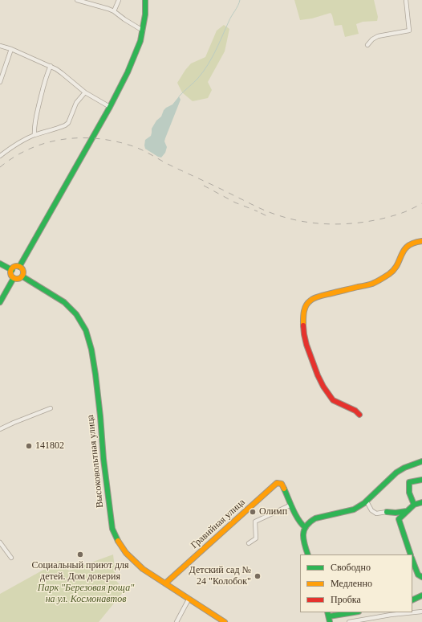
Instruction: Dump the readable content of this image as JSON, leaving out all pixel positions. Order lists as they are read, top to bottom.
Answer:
{
  "streets": {
    "street": ["Высоковольтная улица", "Гравийная улица"]
  },
  "crossings": [
    ["Высоковольтная улица", "Гравийная улица"]
  ],
  "parks": ["Парк \"Березовая роща\" на ул. Космонавтов"],
  "places": [
    "141802",
    "Олимп",
    "Социальный приют для детей. Дом доверия",
    "Детский сад № 24 \"Колобок\""
  ],
  "legend": ["Свободно", "Медленно", "Пробка"]
}
